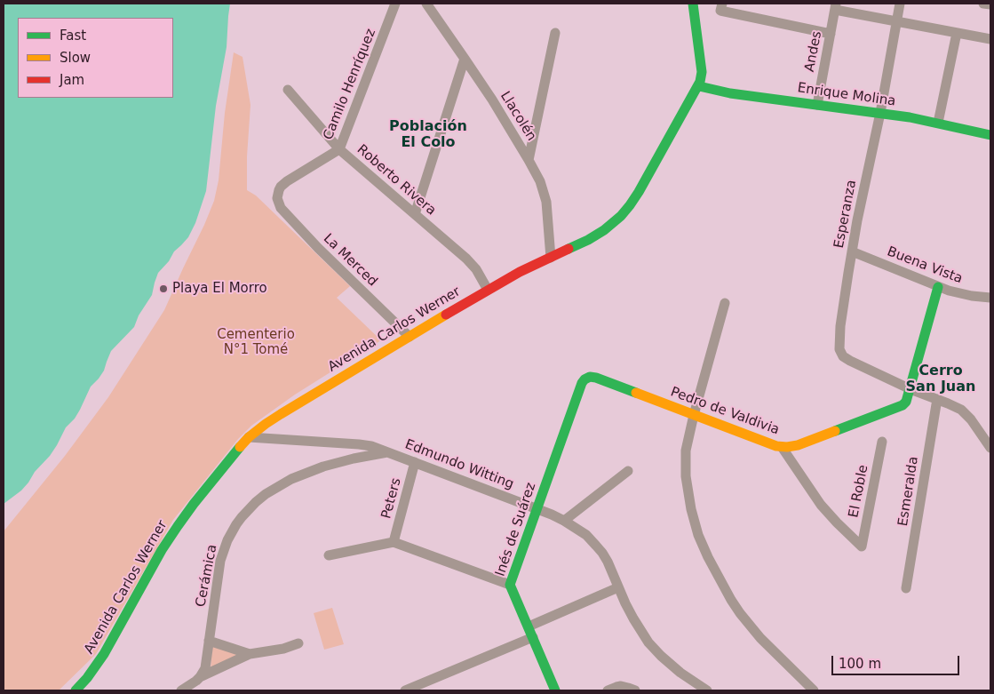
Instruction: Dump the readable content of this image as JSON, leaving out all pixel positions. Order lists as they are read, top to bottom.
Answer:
{
  "streets": {
    "main road": [
      "Enrique Molina",
      "Avenida Carlos Werner",
      "Pedro de Valdivia",
      "Inés de Suárez"
    ],
    "street": [
      "Andes",
      "Camilo Henríquez",
      "Llacolén",
      "Roberto Rivera",
      "Esperanza",
      "La Merced",
      "Buena Vista",
      "Edmundo Witting",
      "El Roble",
      "Esmeralda",
      "Peters",
      "Cerámica"
    ]
  },
  "crossings": [
    ["Andes", "Enrique Molina"],
    ["Camilo Henríquez", "Roberto Rivera"],
    ["Camilo Henríquez", "La Merced"],
    ["Enrique Molina", "Esperanza"],
    ["Enrique Molina", "Avenida Carlos Werner"],
    ["Llacolén", "Avenida Carlos Werner"],
    ["Roberto Rivera", "Avenida Carlos Werner"],
    ["Esperanza", "Buena Vista"],
    ["La Merced", "Avenida Carlos Werner"],
    ["Avenida Carlos Werner", "Edmundo Witting"],
    ["Pedro de Valdivia", "El Roble"],
    ["Pedro de Valdivia", "Inés de Suárez"],
    ["Edmundo Witting", "Peters"],
    ["Edmundo Witting", "Inés de Suárez"],
    ["Edmundo Witting", "Cerámica"]
  ],
  "districts": ["Población El Colo", "Cerro San Juan"],
  "parks": ["Cementerio N°1 Tomé"],
  "places": ["Playa El Morro"],
  "legend": ["Fast", "Slow", "Jam"],
  "scale_bar": "100 m"
}
